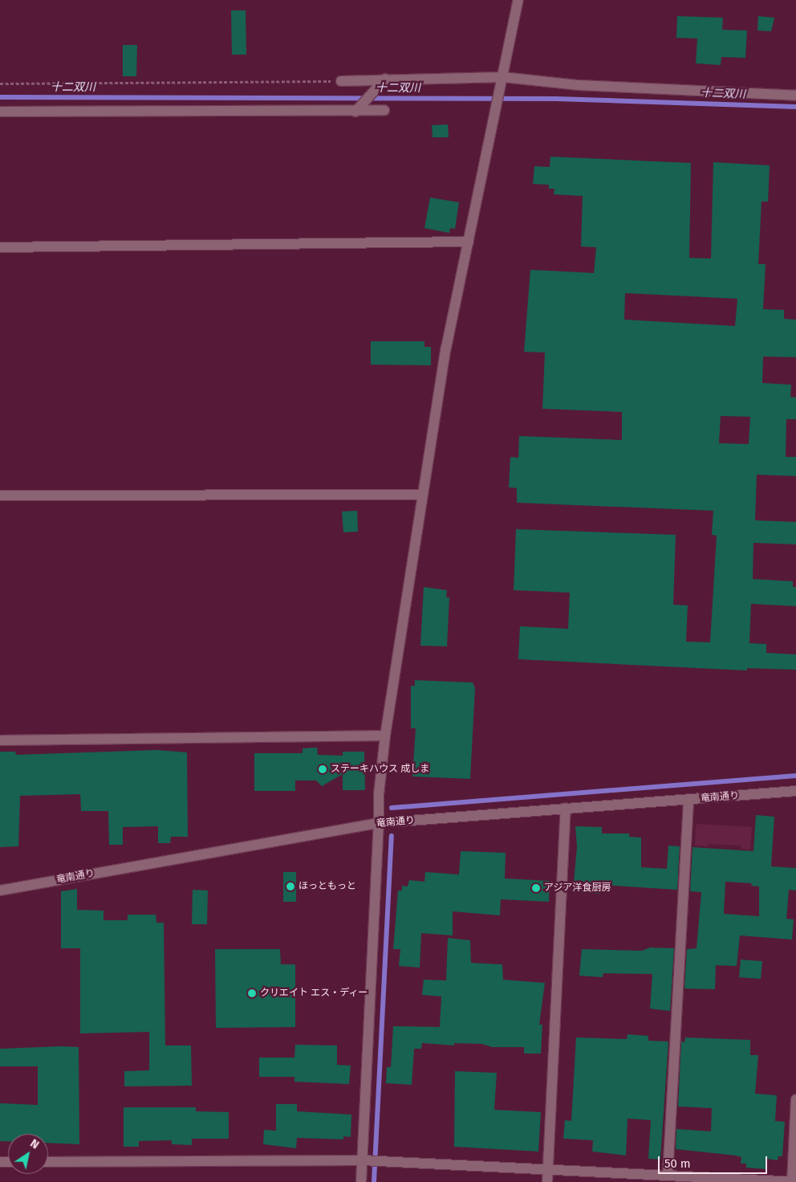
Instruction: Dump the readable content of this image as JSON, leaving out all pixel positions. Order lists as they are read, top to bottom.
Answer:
{
  "streets": {
    "street": ["竜南通り"]
  },
  "water": ["十二双川"],
  "places": [
    "ステーキハウス 成しま",
    "ほっともっと",
    "アジア洋食厨房",
    "クリエイト エス・ディー"
  ],
  "scale_bar": "50 m",
  "north": "top right"
}
